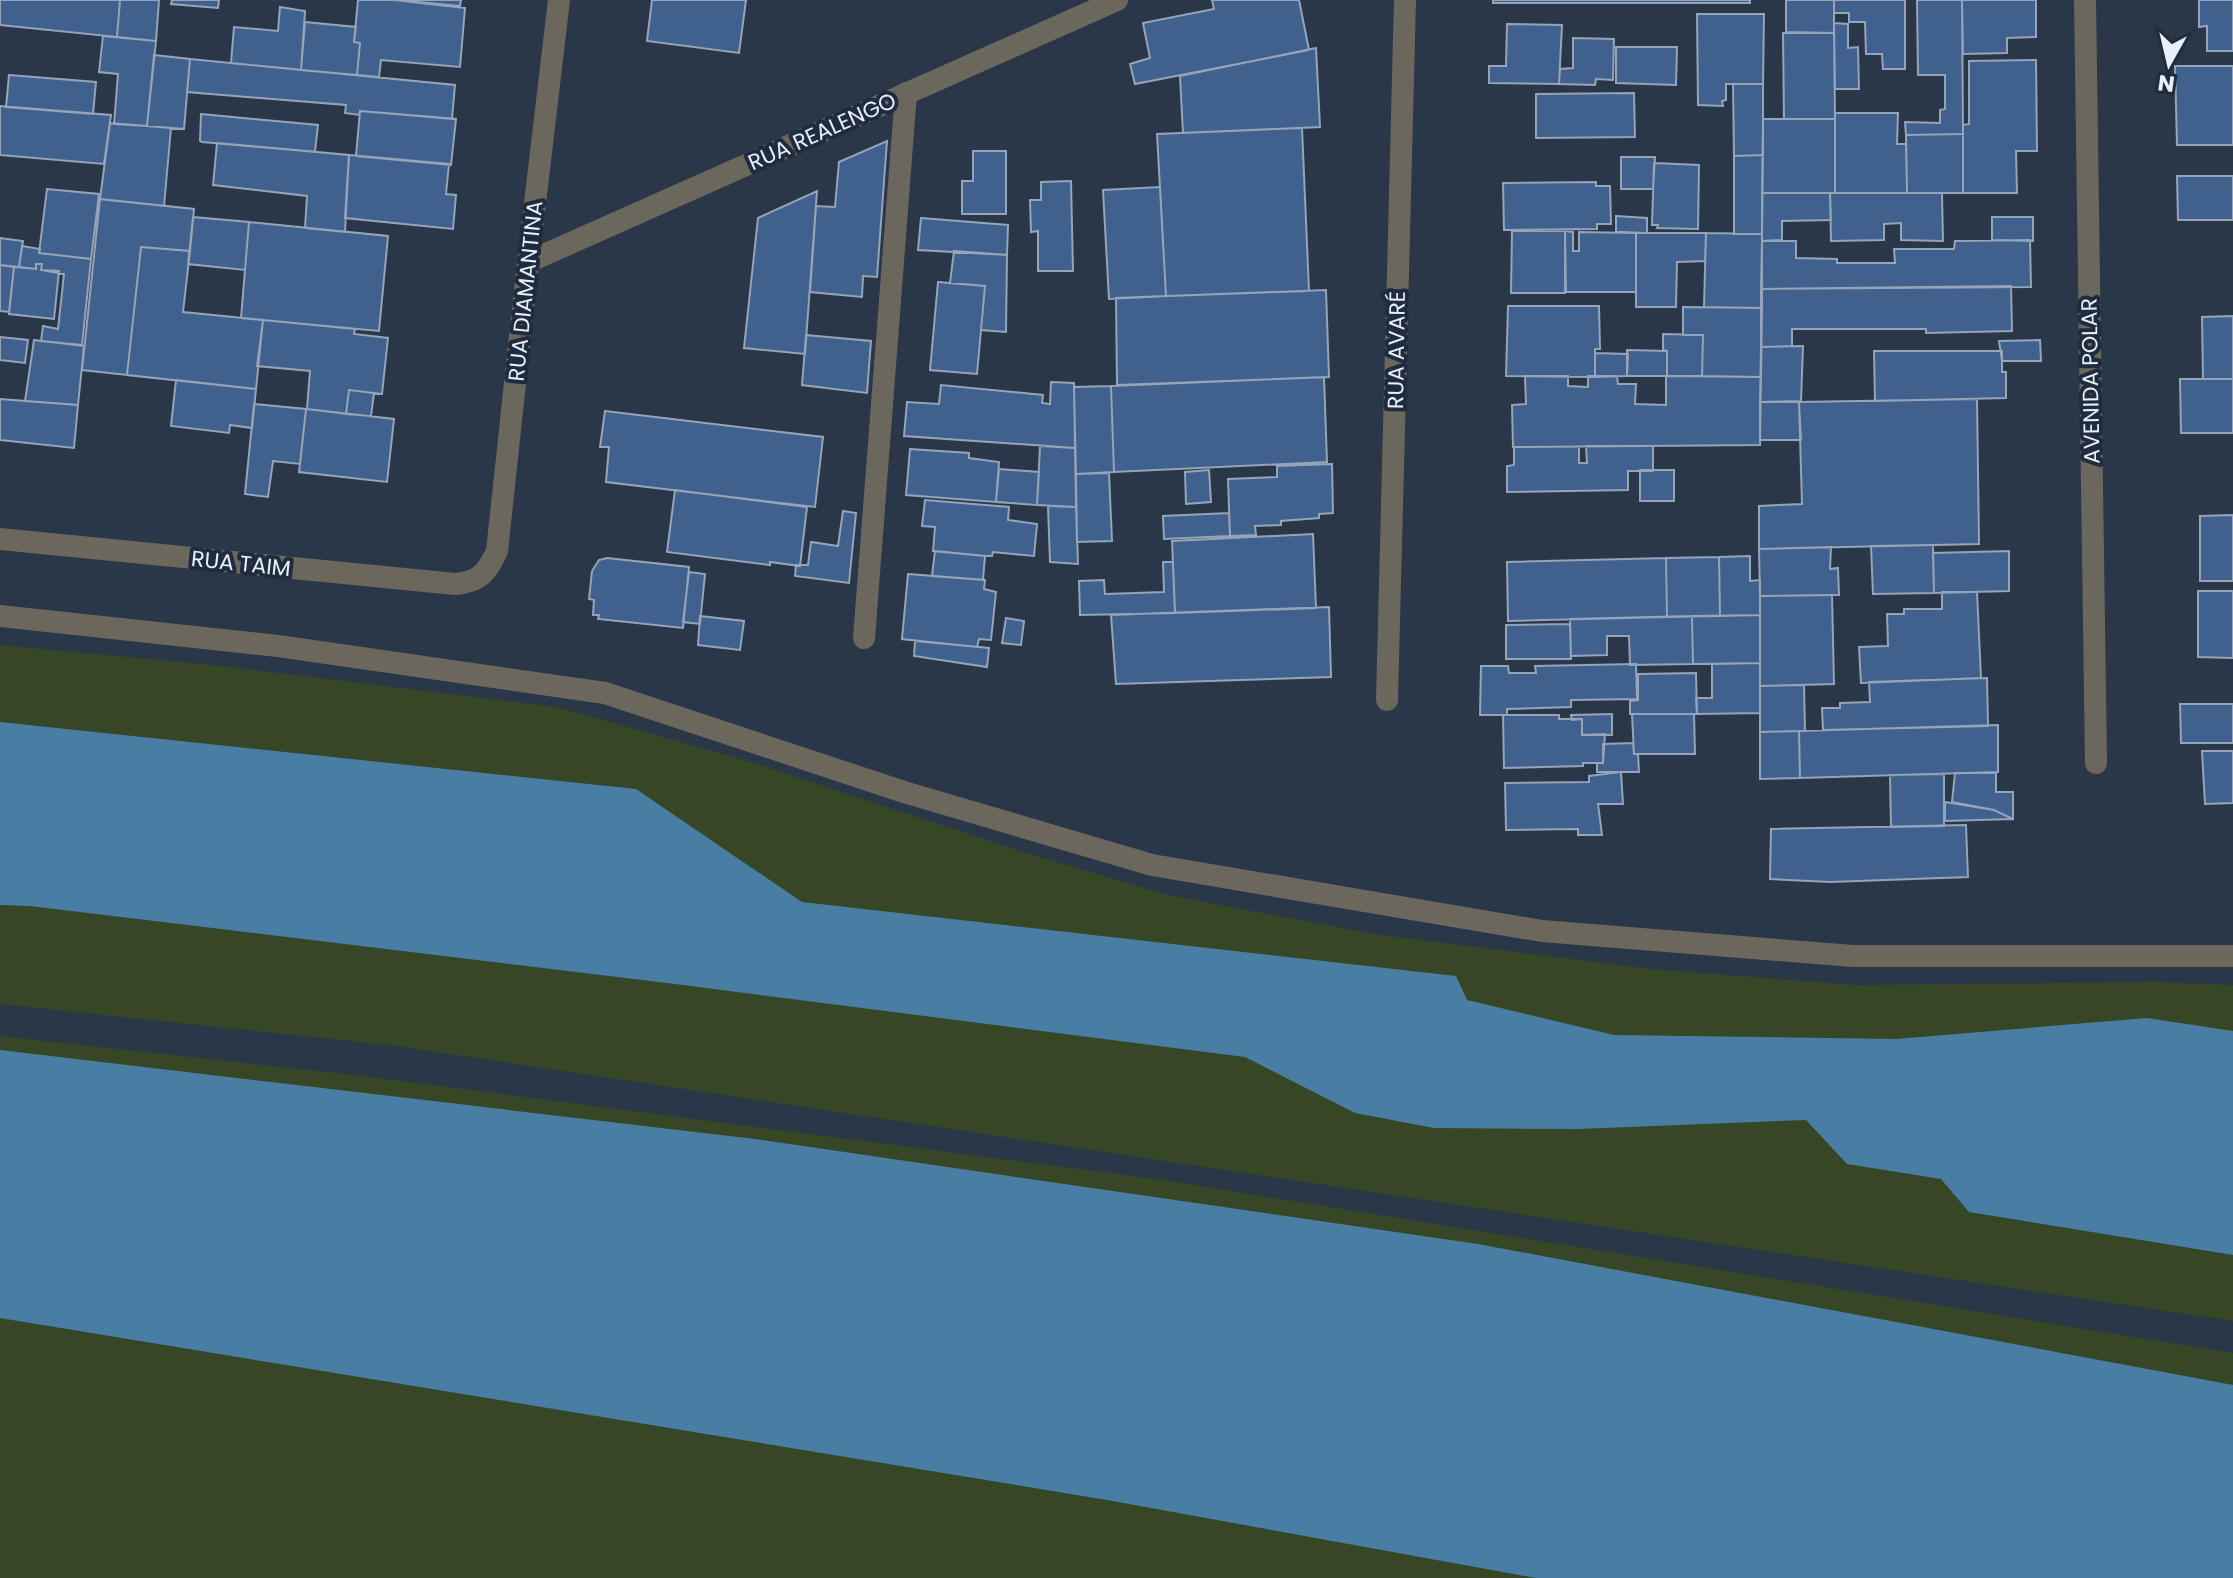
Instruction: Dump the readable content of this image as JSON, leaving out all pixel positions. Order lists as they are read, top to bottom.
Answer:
{
  "streets": {
    "street": [
      "RUA REALENGO",
      "RUA DIAMANTINA",
      "RUA AVARÉ",
      "AVENIDA POLAR",
      "RUA TAIM"
    ]
  },
  "crossings": [
    ["RUA REALENGO", "RUA DIAMANTINA"],
    ["RUA DIAMANTINA", "RUA TAIM"]
  ],
  "north": "bottom"
}
